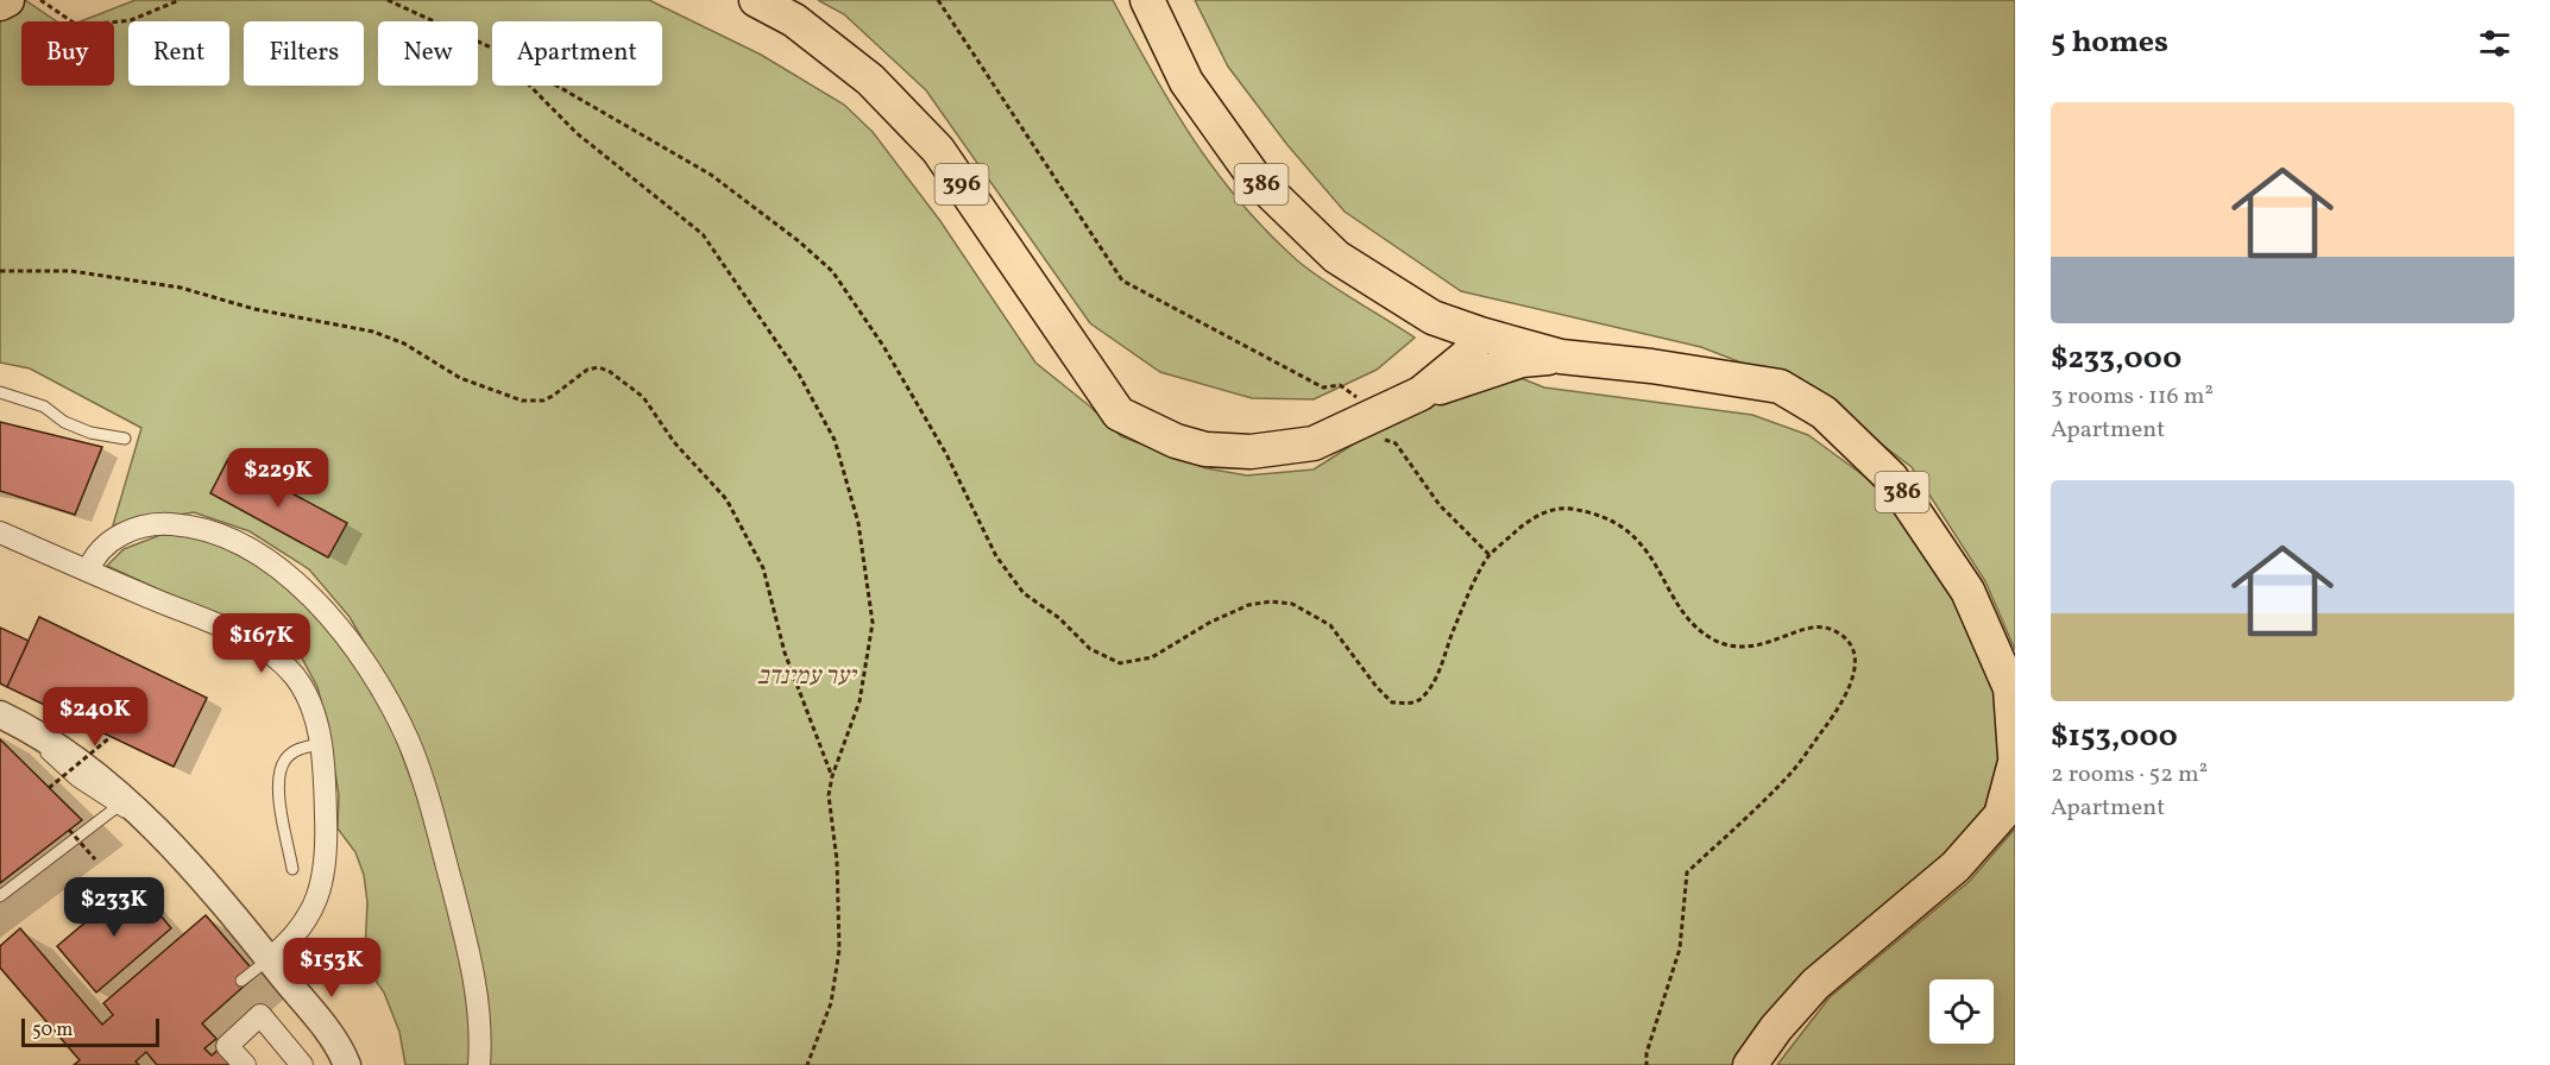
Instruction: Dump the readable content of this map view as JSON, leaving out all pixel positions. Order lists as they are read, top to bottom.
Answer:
{
  "streets": {
    "main road": ["396", "386"]
  },
  "crossings": [
    ["396", "386"]
  ],
  "parks": ["יער עמינדב"],
  "scale_bar": "50 m",
  "page": {
    "heading": "5 homes",
    "chip": [
      "Buy",
      "Rent",
      "Filters",
      "New",
      "Apartment"
    ],
    "list": [
      {
        "name": "$233,000",
        "note": "3 rooms · 116 m² · Apartment"
      },
      {
        "name": "$153,000",
        "note": "2 rooms · 52 m² · Apartment"
      }
    ],
    "price": [
      "$229K",
      "$167K",
      "$240K",
      "$233K",
      "$153K"
    ],
    "scale": "50 m"
  }
}
